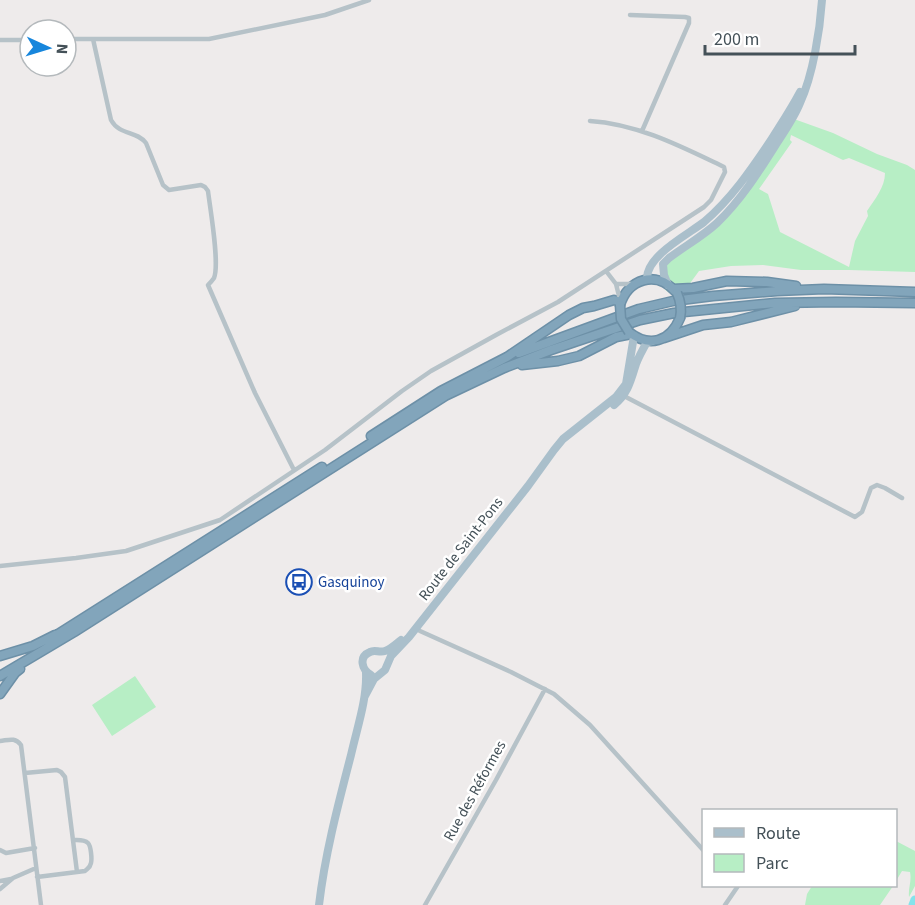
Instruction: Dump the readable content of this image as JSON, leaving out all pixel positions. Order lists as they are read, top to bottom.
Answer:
{
  "streets": {
    "main road": ["Route de Saint-Pons"],
    "street": ["Rue des Réformes"]
  },
  "places": {
    "bus stop": ["Gasquinoy"]
  },
  "legend": ["Route", "Parc"],
  "scale_bar": "200 m",
  "north": "right"
}
